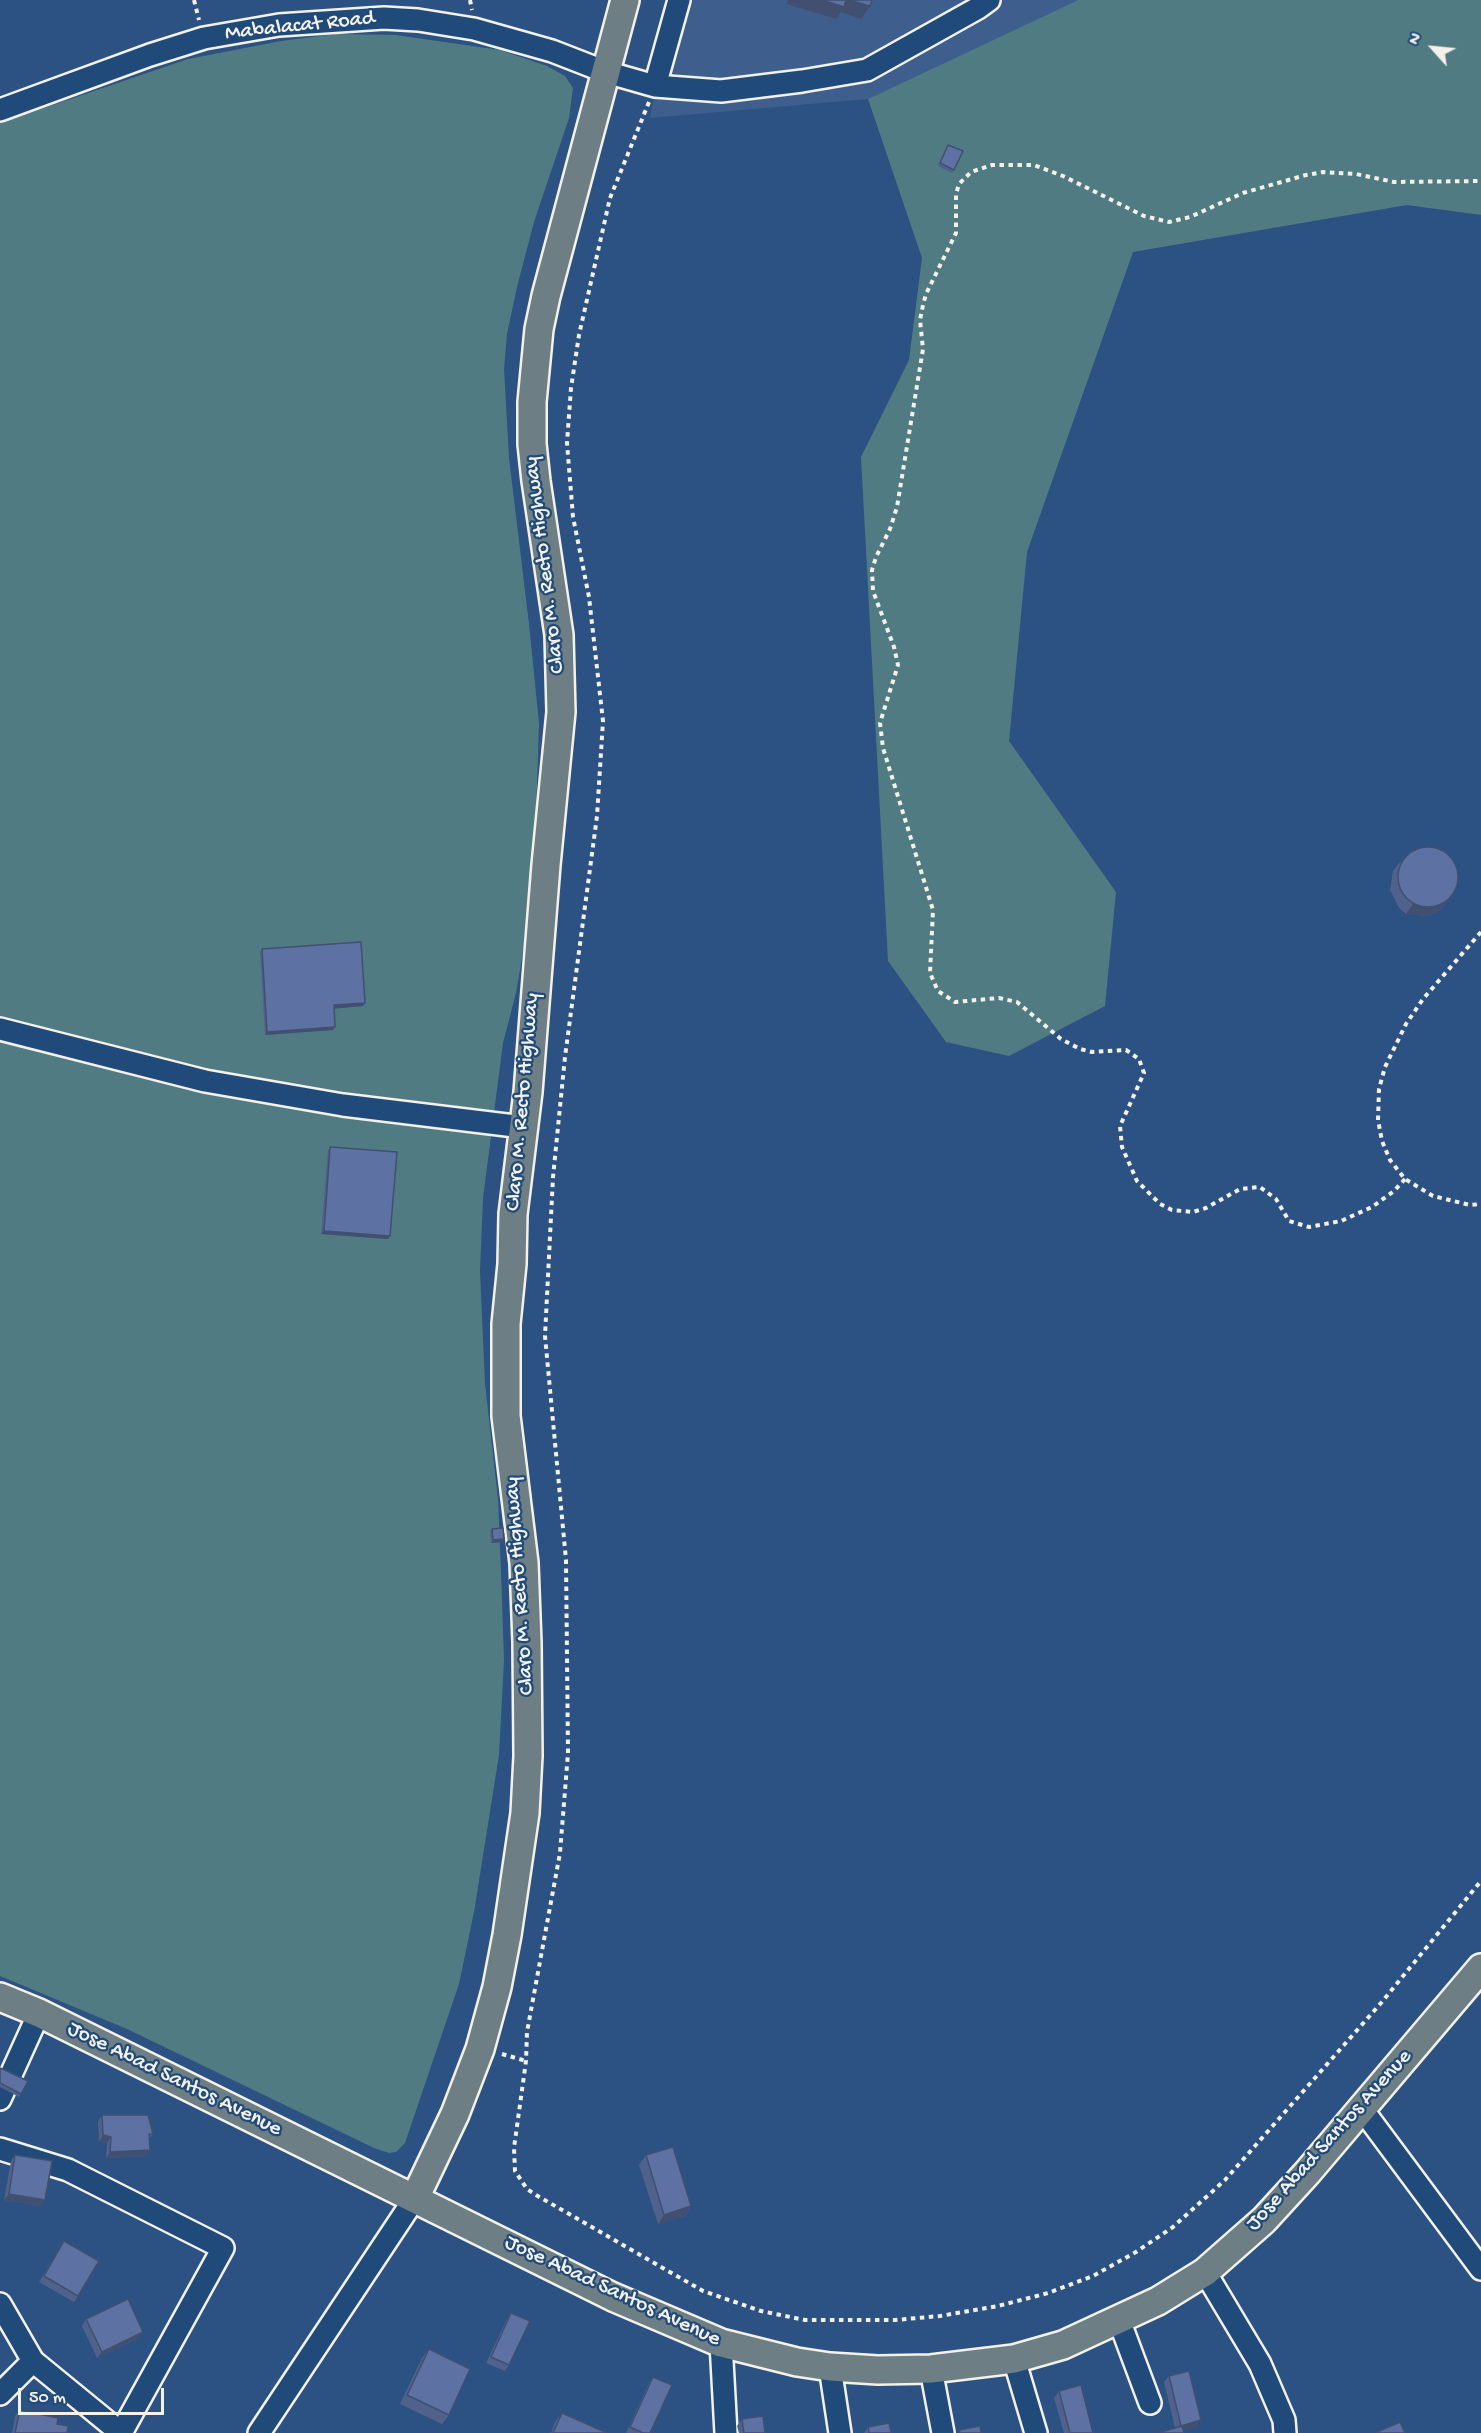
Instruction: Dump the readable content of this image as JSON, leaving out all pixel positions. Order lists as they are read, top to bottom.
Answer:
{
  "streets": {
    "main road": ["Claro M. Recto Highway", "Jose Abad Santos Avenue"],
    "street": ["Mabalacat Road"]
  },
  "crossings": [
    ["Mabalacat Road", "Claro M. Recto Highway"],
    ["Claro M. Recto Highway", "Jose Abad Santos Avenue"]
  ],
  "scale_bar": "50 m",
  "north": "top left"
}
